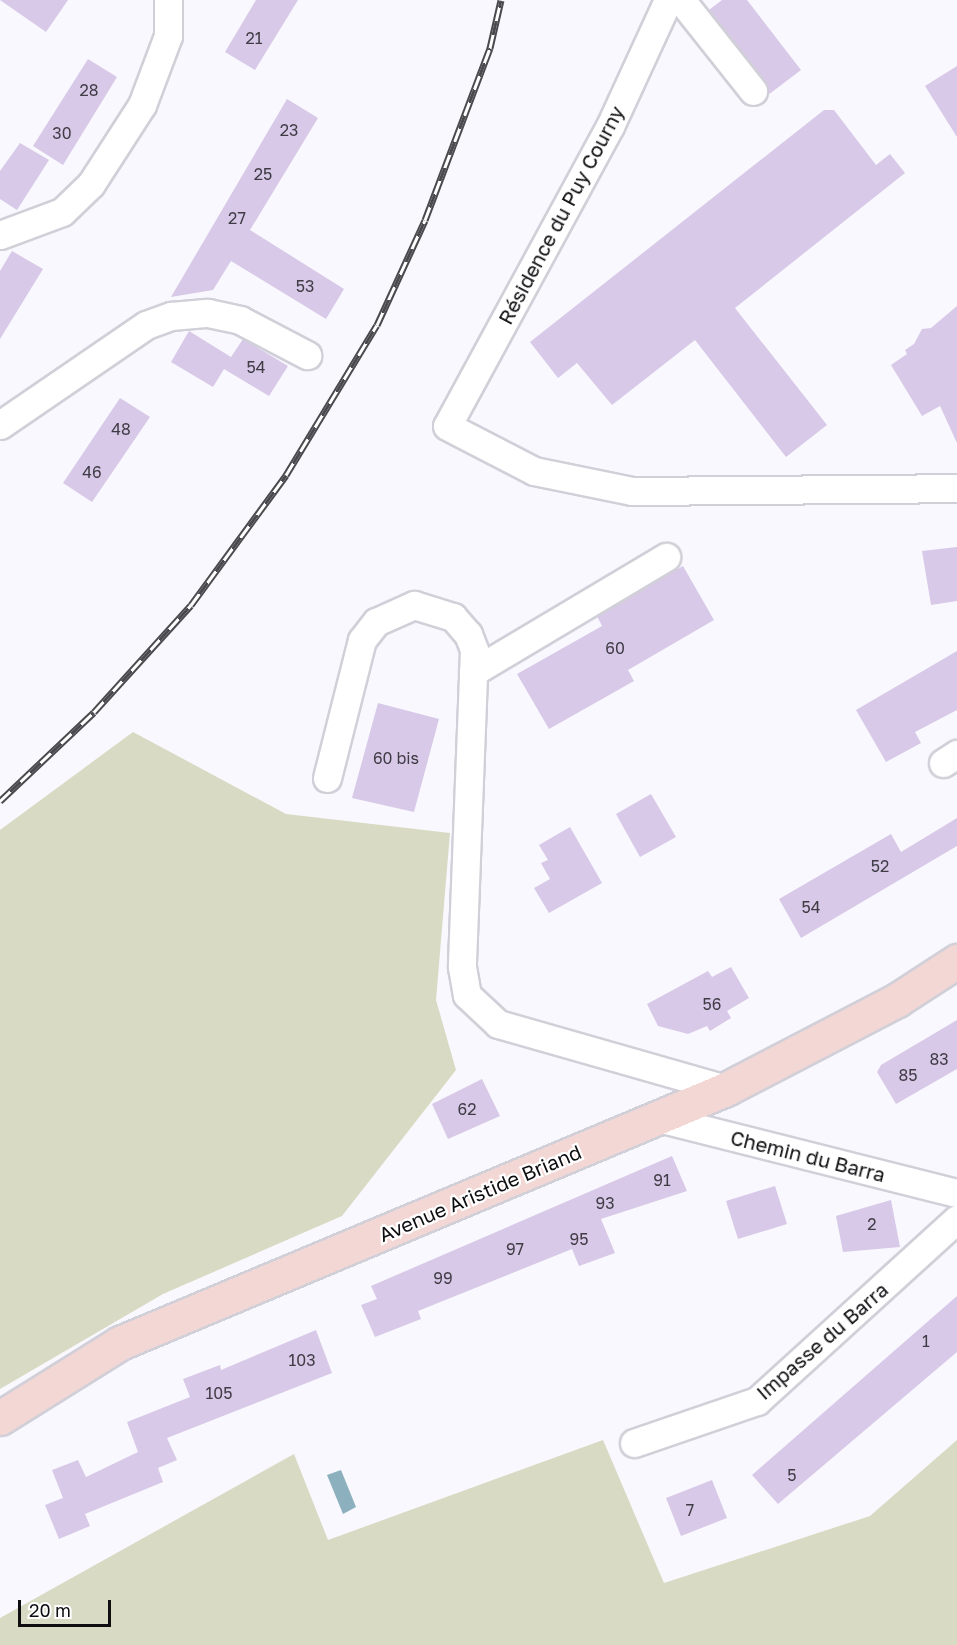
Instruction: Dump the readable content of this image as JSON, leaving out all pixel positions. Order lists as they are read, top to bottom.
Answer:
{
  "streets": {
    "main road": ["Avenue Aristide Briand"],
    "street": ["Résidence du Puy Courny", "Chemin du Barra", "Impasse du Barra"]
  },
  "crossings": [
    ["Chemin du Barra", "Avenue Aristide Briand"]
  ],
  "house_numbers": [
    "21",
    "28",
    "23",
    "30",
    "25",
    "27",
    "53",
    "54",
    "48",
    "46",
    "60",
    "60 bis",
    "52",
    "54",
    "56",
    "83",
    "85",
    "62",
    "91",
    "93",
    "2",
    "95",
    "97",
    "99",
    "1",
    "103",
    "105",
    "5",
    "7"
  ],
  "scale_bar": "20 m"
}
